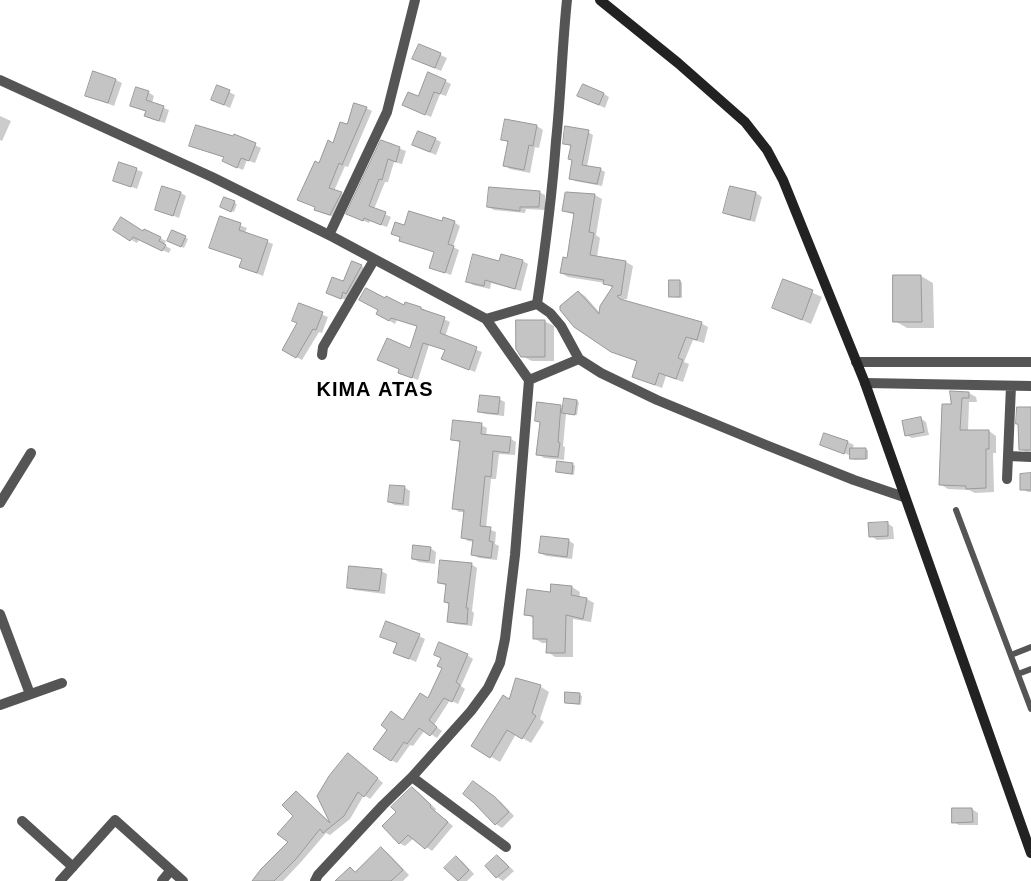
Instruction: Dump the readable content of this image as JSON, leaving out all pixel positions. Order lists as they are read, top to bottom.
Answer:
{
  "districts": ["KIMA ATAS"]
}
